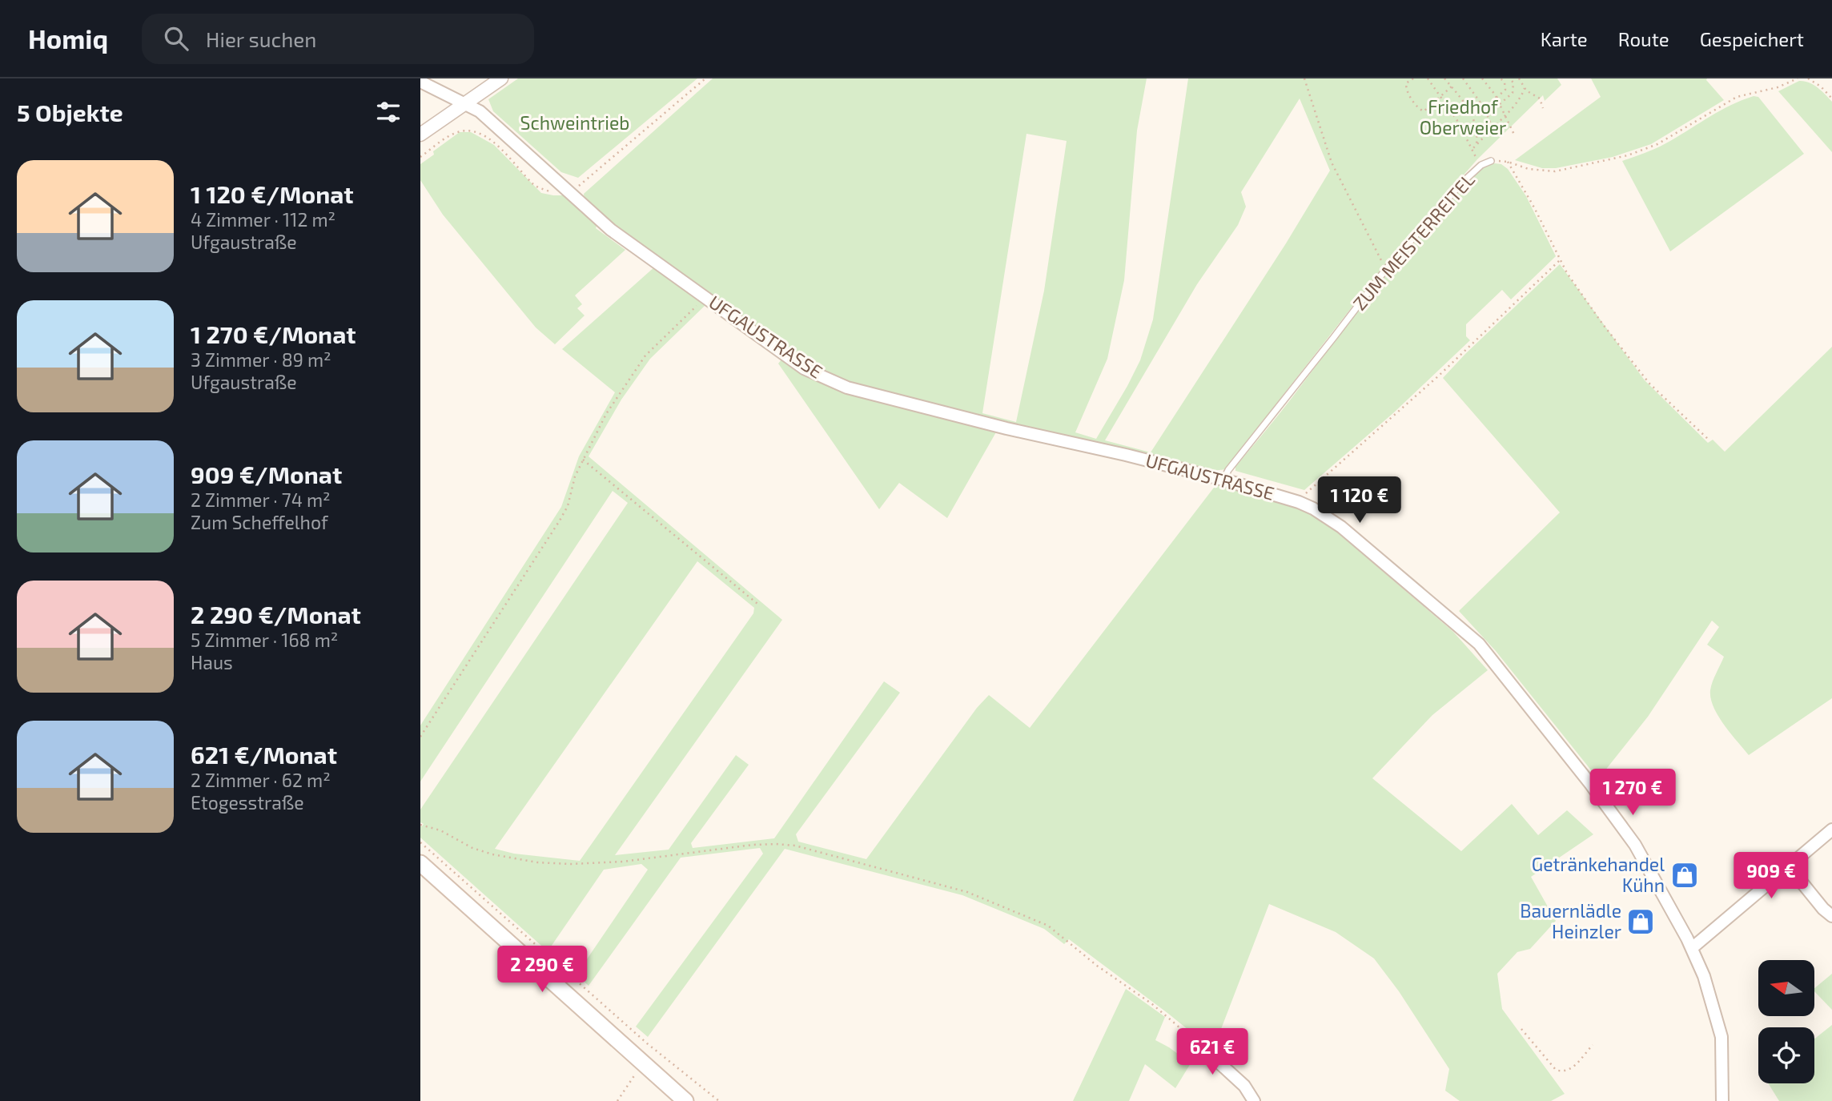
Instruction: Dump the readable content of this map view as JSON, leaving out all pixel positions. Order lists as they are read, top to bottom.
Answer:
{
  "streets": {
    "street": ["UFGAUSTRASSE"],
    "lane": ["ZUM MEISTERREITEL"]
  },
  "crossings": [
    ["ZUM MEISTERREITEL", "UFGAUSTRASSE"]
  ],
  "parks": ["Friedhof Oberweier", "Schweintrieb"],
  "places": {
    "shop": ["Getränkehandel Kühn", "Bauernlädle Heinzler"]
  },
  "north": "left",
  "page": {
    "header": "Homiq",
    "search": "Hier suchen",
    "nav": ["Karte", "Route", "Gespeichert"],
    "heading": "5 Objekte",
    "list": [
      {
        "name": "1 120 €/Monat",
        "note": "4 Zimmer · 112 m² · Ufgaustraße"
      },
      {
        "name": "1 270 €/Monat",
        "note": "3 Zimmer · 89 m² · Ufgaustraße"
      },
      {
        "name": "909 €/Monat",
        "note": "2 Zimmer · 74 m² · Zum Scheffelhof"
      },
      {
        "name": "2 290 €/Monat",
        "note": "5 Zimmer · 168 m² · Haus"
      },
      {
        "name": "621 €/Monat",
        "note": "2 Zimmer · 62 m² · Etogesstraße"
      }
    ],
    "price": [
      "1 120 €",
      "1 270 €",
      "909 €",
      "2 290 €",
      "621 €"
    ]
  }
}
